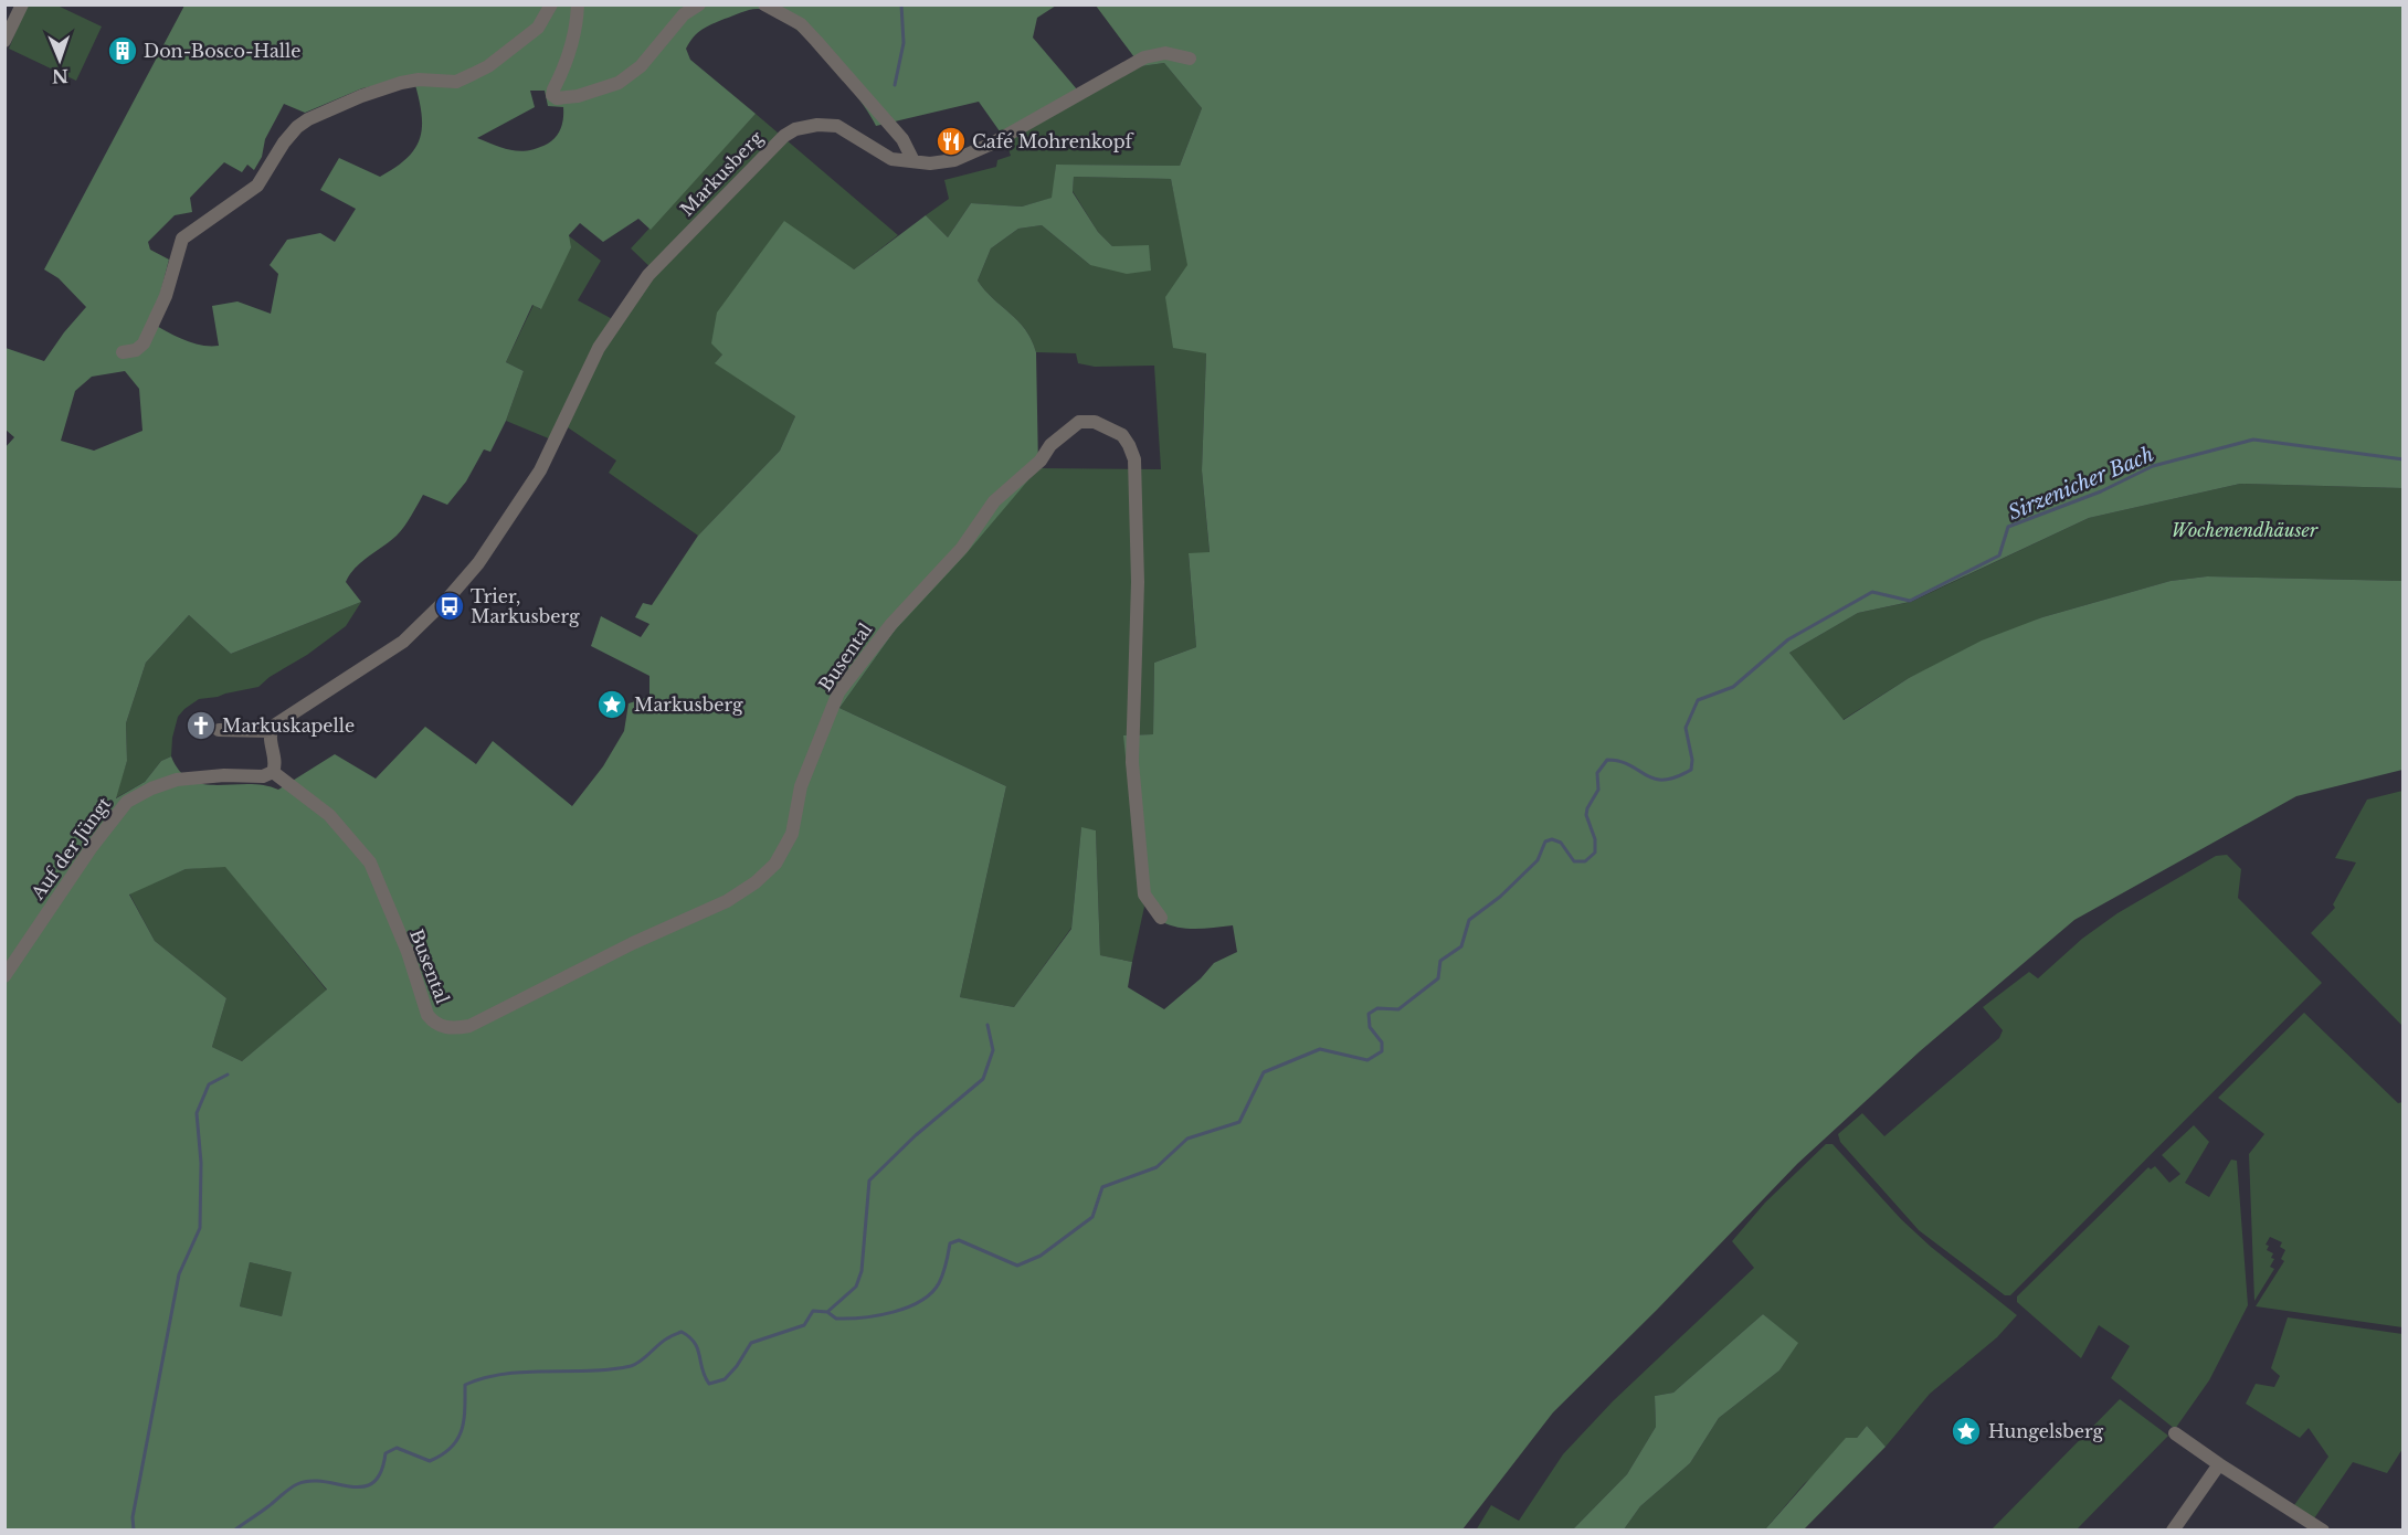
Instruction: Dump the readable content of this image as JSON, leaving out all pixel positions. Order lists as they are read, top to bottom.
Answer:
{
  "streets": {
    "street": ["Markusberg", "Busental", "Auf der Jüngt"]
  },
  "crossings": [
    ["Busental", "Auf der Jüngt"]
  ],
  "water": ["Sirzenicher Bach"],
  "parks": ["Wochenendhäuser"],
  "places": {
    "building": ["Don-Bosco-Halle"],
    "restaurant": ["Café Mohrenkopf"],
    "bus stop": ["Trier, Markusberg"],
    "place": ["Markusberg", "Hungelsberg"],
    "church": ["Markuskapelle"]
  },
  "north": "bottom"
}
